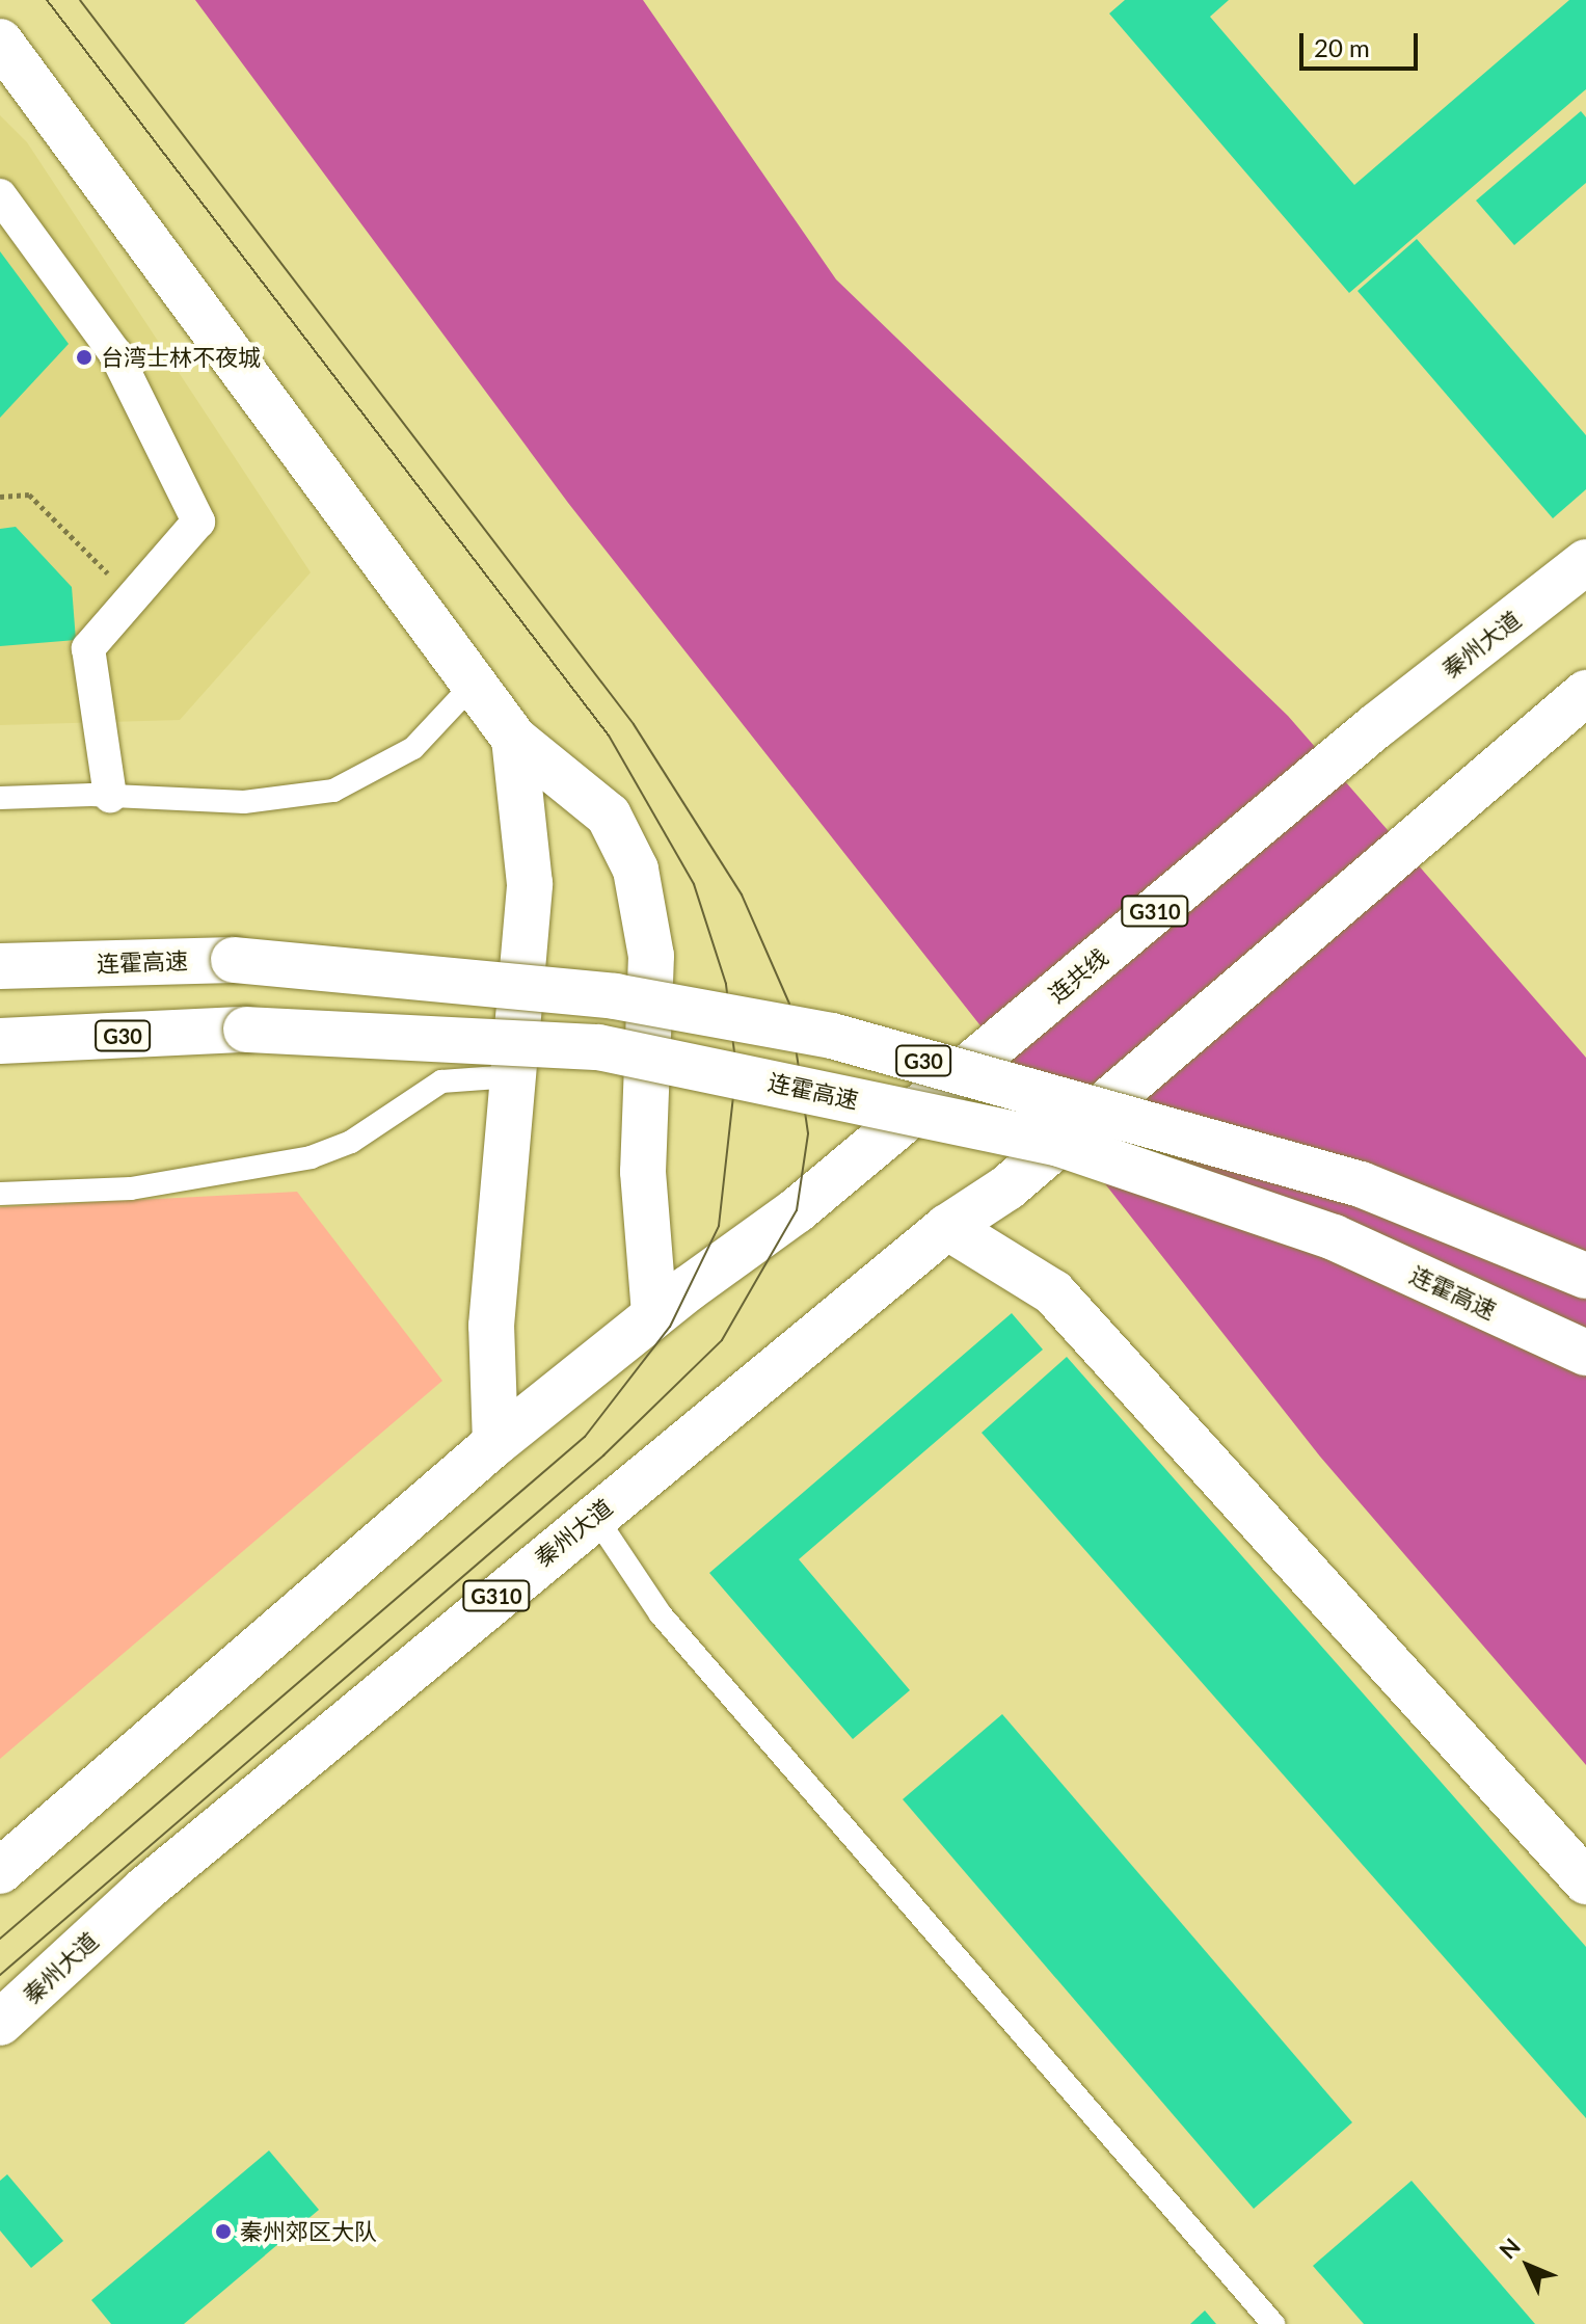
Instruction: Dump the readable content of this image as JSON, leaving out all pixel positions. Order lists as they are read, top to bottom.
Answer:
{
  "streets": {
    "main road": [
      "秦州大道",
      "G310",
      "连霍高速",
      "连共线",
      "G30"
    ]
  },
  "crossings": [
    ["秦州大道", "连共线"],
    ["G310", "连共线"]
  ],
  "places": ["台湾士林不夜城", "秦州郊区大队"],
  "scale_bar": "20 m",
  "north": "top left"
}
